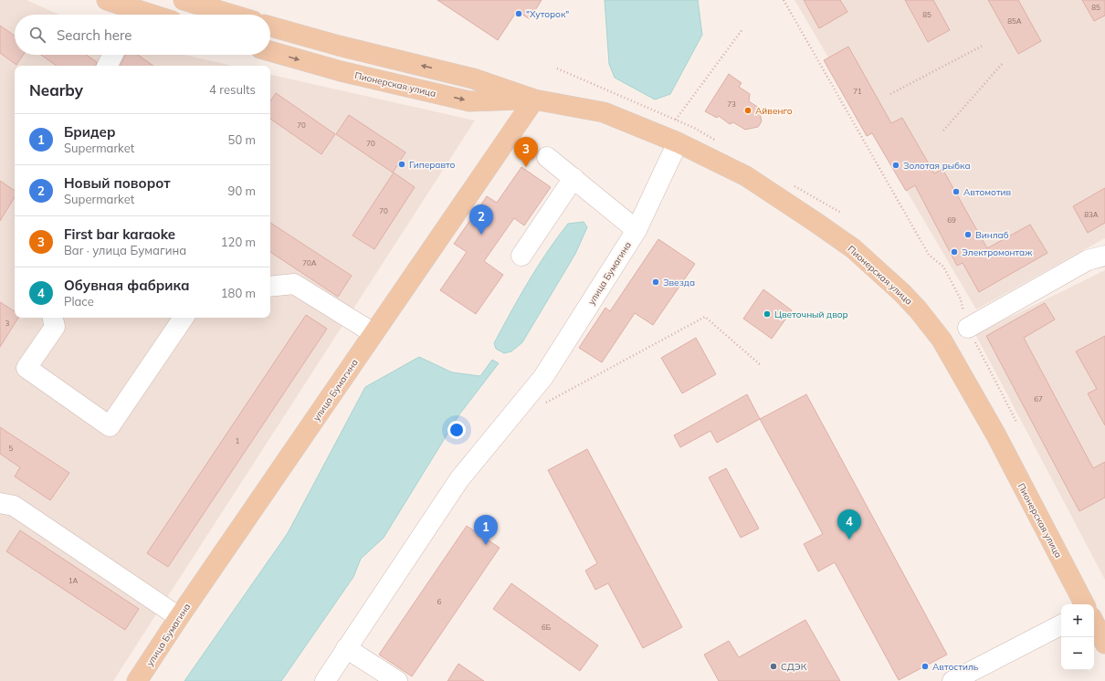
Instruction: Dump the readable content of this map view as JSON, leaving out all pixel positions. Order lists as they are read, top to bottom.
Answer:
{
  "streets": {
    "main road": ["Пионерская улица", "улица Бумагина"]
  },
  "crossings": [
    ["Пионерская улица", "улица Бумагина"]
  ],
  "places": [
    "\"Хуторок\"",
    "Айвенго",
    "Гиперавто",
    "Золотая рыбка",
    "Автомотив",
    "Винлаб",
    "Электромонтаж",
    "Звезда",
    "Цветочный двор",
    "СДЭК",
    "Автостиль"
  ],
  "house_numbers": [
    "85",
    "85",
    "85А",
    "71",
    "73",
    "70",
    "70",
    "70",
    "83А",
    "69",
    "70А",
    "3",
    "67",
    "1",
    "5",
    "1А",
    "6",
    "6Б"
  ],
  "page": {
    "search": "Search here",
    "heading": ["Nearby", "4 results"],
    "list": [
      {
        "mark": "1",
        "name": "Бридер",
        "note": "Supermarket",
        "value": "50 m"
      },
      {
        "mark": "2",
        "name": "Новый поворот",
        "note": "Supermarket",
        "value": "90 m"
      },
      {
        "mark": "3",
        "name": "First bar karaoke",
        "note": "Bar · улица Бумагина",
        "value": "120 m"
      },
      {
        "mark": "4",
        "name": "Обувная фабрика",
        "note": "Place",
        "value": "180 m"
      }
    ],
    "pins": [
      "3",
      "2",
      "4",
      "1"
    ],
    "map_buttons": ["+", "−"]
  }
}
